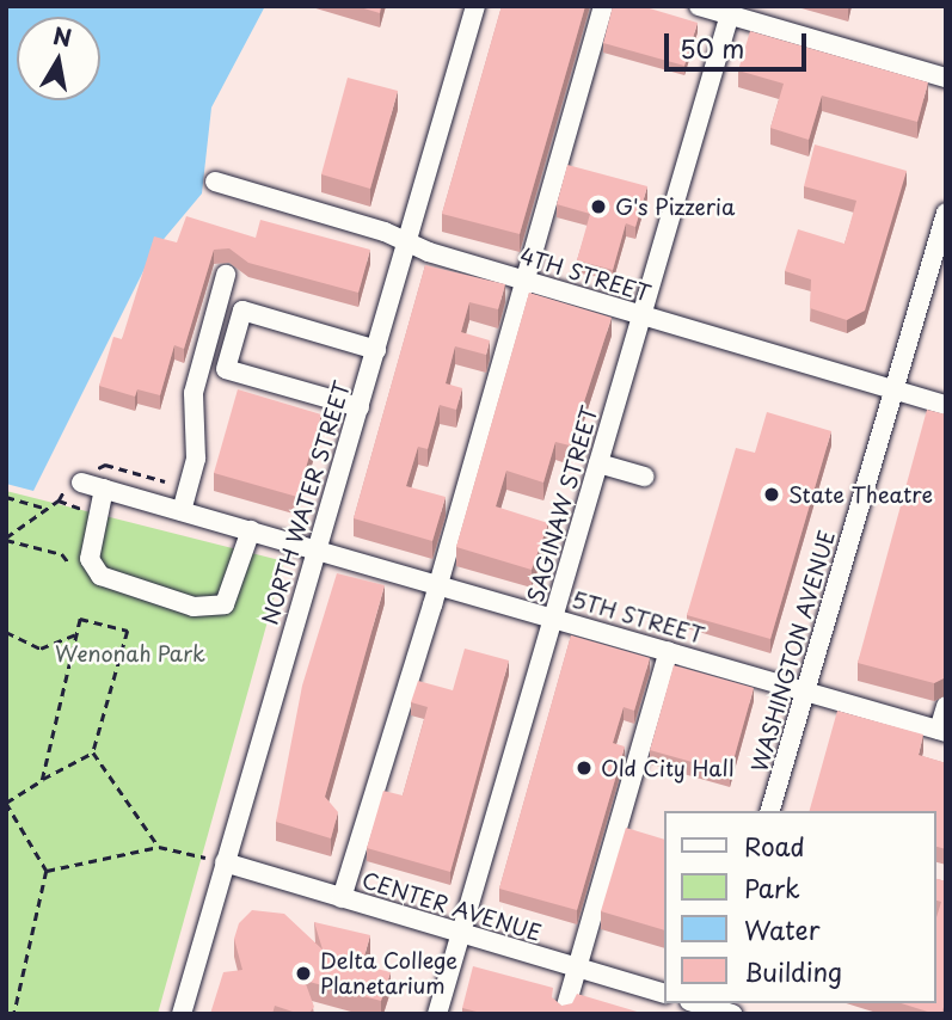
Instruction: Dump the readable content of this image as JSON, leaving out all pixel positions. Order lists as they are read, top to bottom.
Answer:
{
  "streets": {
    "street": [
      "4TH STREET",
      "NORTH WATER STREET",
      "SAGINAW STREET",
      "5TH STREET",
      "WASHINGTON AVENUE",
      "CENTER AVENUE"
    ]
  },
  "crossings": [
    ["4TH STREET", "NORTH WATER STREET"],
    ["4TH STREET", "SAGINAW STREET"],
    ["4TH STREET", "WASHINGTON AVENUE"],
    ["NORTH WATER STREET", "5TH STREET"],
    ["NORTH WATER STREET", "CENTER AVENUE"],
    ["SAGINAW STREET", "5TH STREET"],
    ["SAGINAW STREET", "CENTER AVENUE"],
    ["5TH STREET", "WASHINGTON AVENUE"]
  ],
  "parks": ["Wenonah Park"],
  "places": [
    "G's Pizzeria",
    "State Theatre",
    "Old City Hall",
    "Delta College Planetarium"
  ],
  "legend": [
    "Road",
    "Park",
    "Water",
    "Building"
  ],
  "scale_bar": "50 m",
  "north": "top"
}
